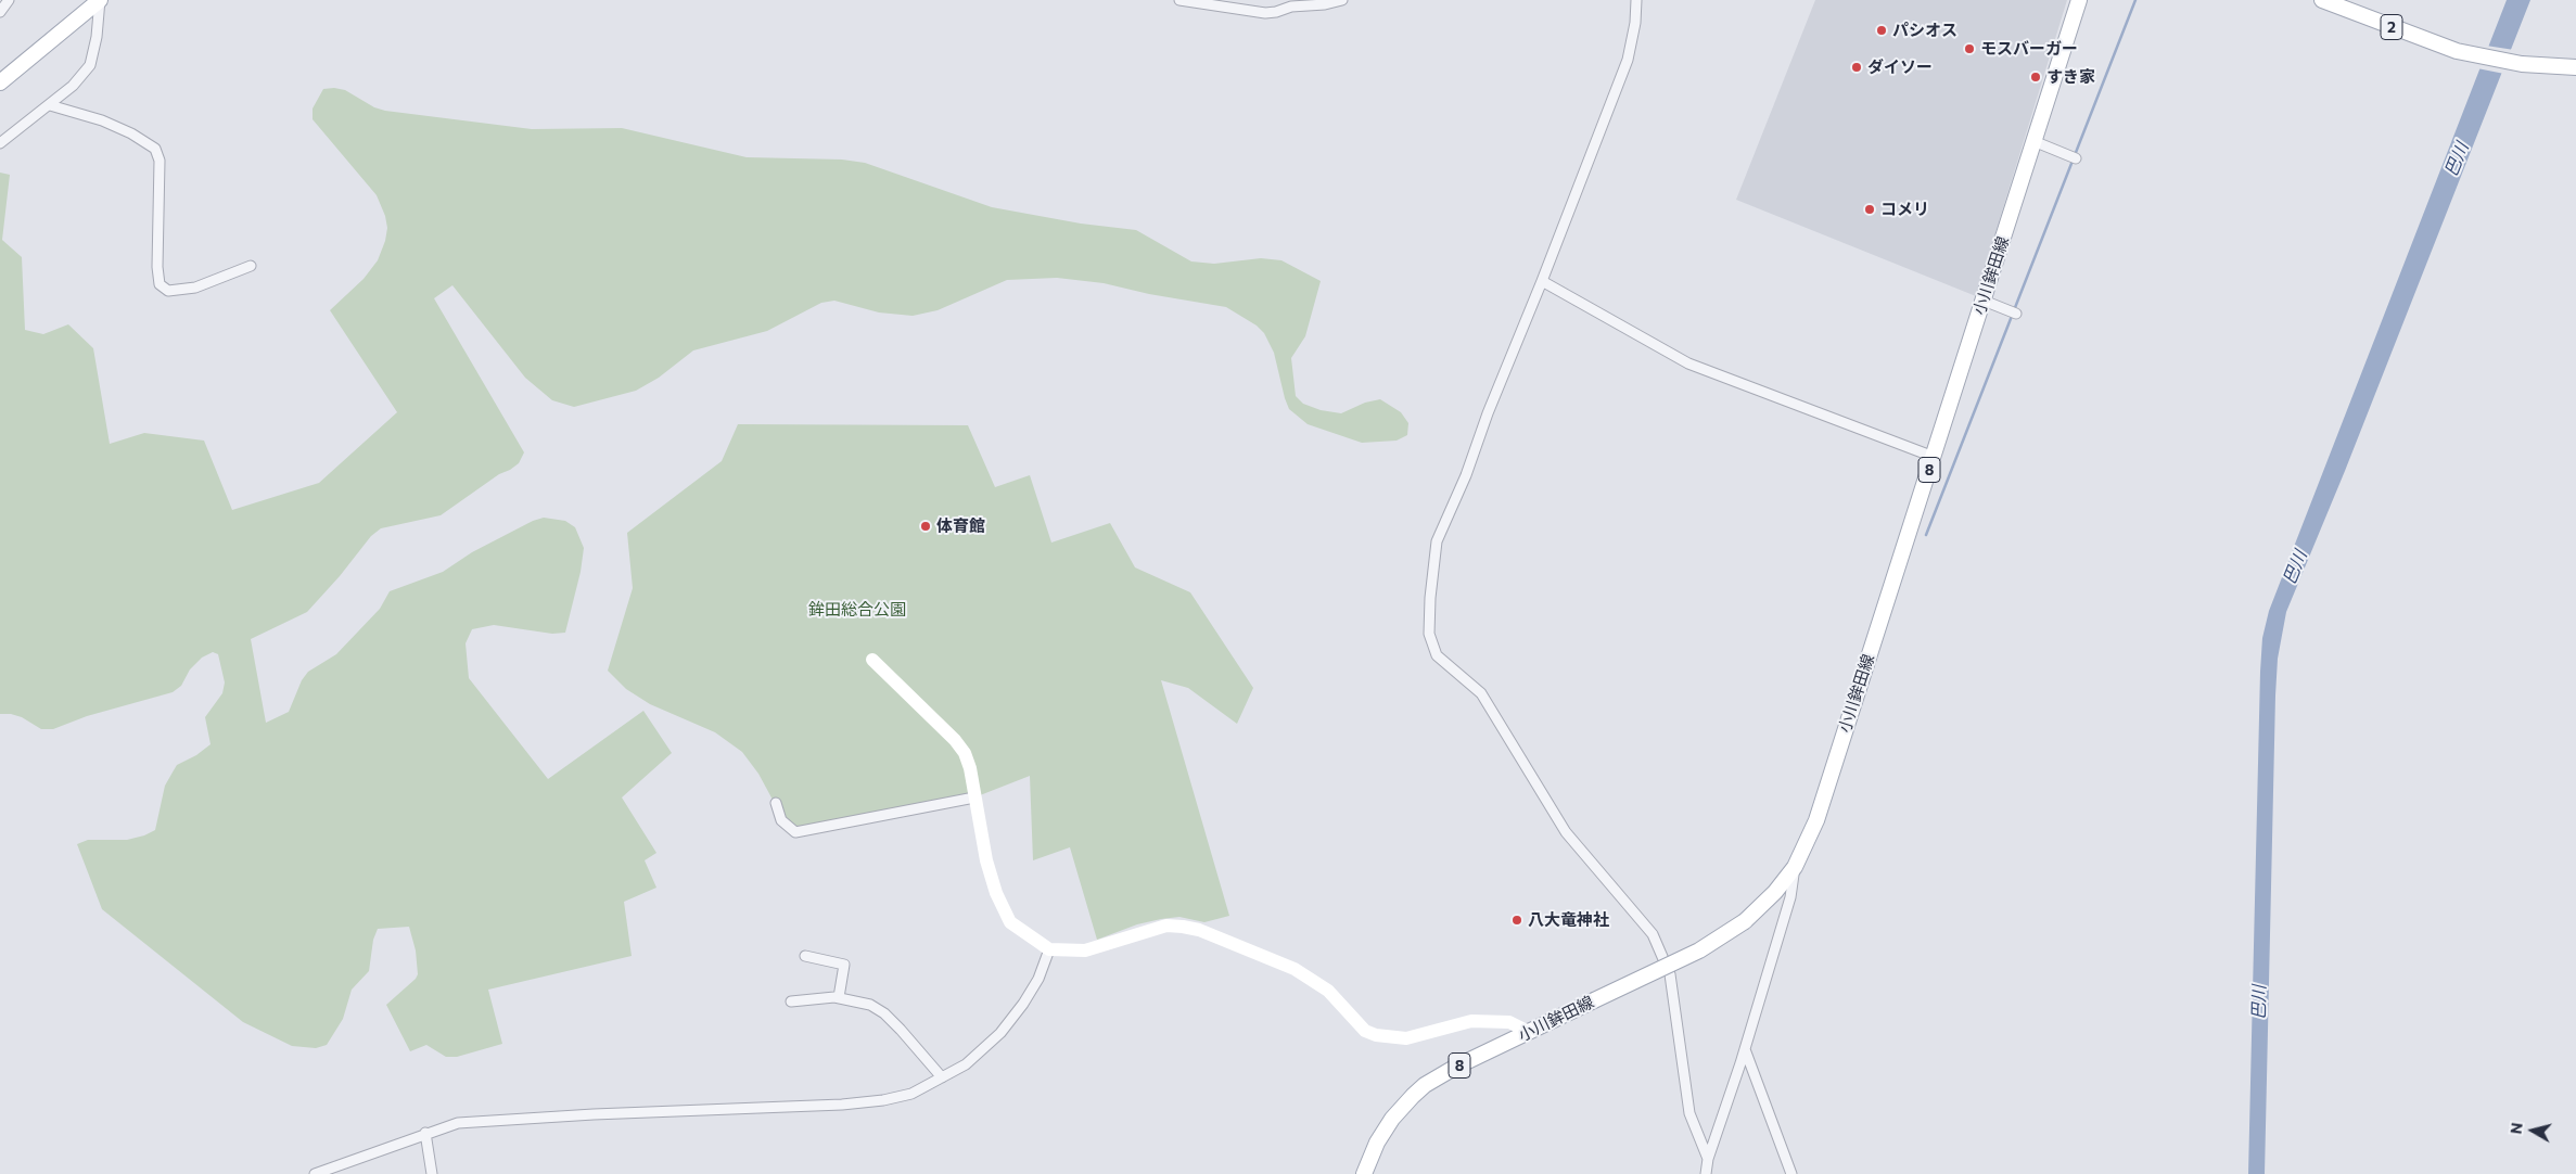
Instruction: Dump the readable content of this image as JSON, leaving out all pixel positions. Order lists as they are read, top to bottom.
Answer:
{
  "streets": {
    "main road": ["2", "小川鉾田線", "8"]
  },
  "water": ["巴川"],
  "parks": ["鉾田総合公園"],
  "places": [
    "パシオス",
    "モスバーガー",
    "ダイソー",
    "すき家",
    "コメリ",
    "体育館",
    "八大竜神社"
  ],
  "north": "left"
}
